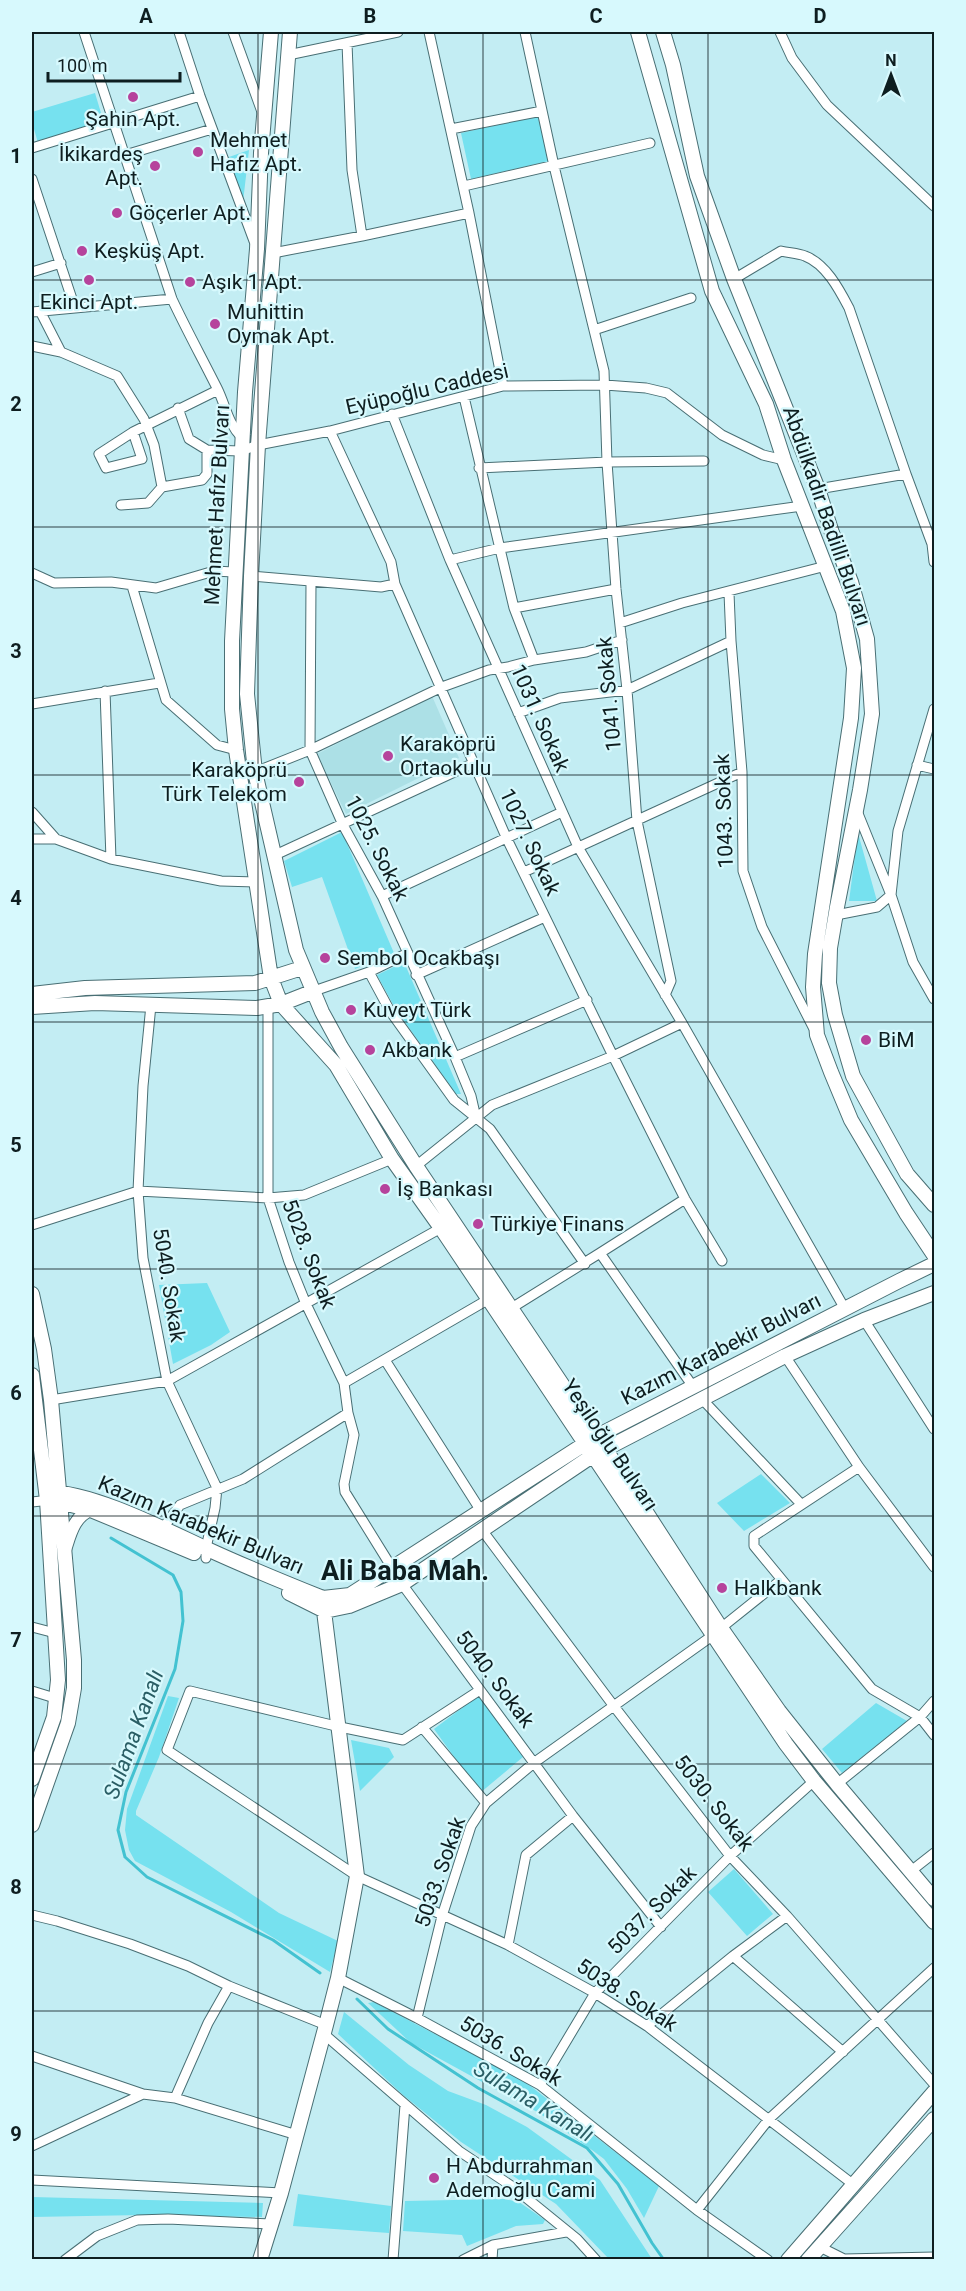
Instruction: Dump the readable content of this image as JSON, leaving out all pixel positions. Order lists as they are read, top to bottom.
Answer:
{
  "streets": {
    "main road": [
      "Mehmet Hafız Bulvarı",
      "Abdülkadir Badilli Bulvarı",
      "Kazım Karabekir Bulvarı",
      "Yeşiloğlu Bulvarı"
    ],
    "street": [
      "Eyüpoğlu Caddesi",
      "1041. Sokak",
      "1031. Sokak",
      "1043. Sokak",
      "1027. Sokak",
      "1025. Sokak",
      "5028. Sokak",
      "5040. Sokak",
      "5030. Sokak",
      "5033. Sokak",
      "5037. Sokak",
      "5038. Sokak",
      "5036. Sokak"
    ]
  },
  "crossings": [
    ["Eyüpoğlu Caddesi", "Mehmet Hafız Bulvarı"],
    ["Eyüpoğlu Caddesi", "Abdülkadir Badilli Bulvarı"],
    ["Eyüpoğlu Caddesi", "1041. Sokak"],
    ["Eyüpoğlu Caddesi", "1031. Sokak"],
    ["Eyüpoğlu Caddesi", "1027. Sokak"],
    ["Mehmet Hafız Bulvarı", "Yeşiloğlu Bulvarı"],
    ["Abdülkadir Badilli Bulvarı", "1043. Sokak"],
    ["1041. Sokak", "1031. Sokak"],
    ["1031. Sokak", "Kazım Karabekir Bulvarı"],
    ["5028. Sokak", "5040. Sokak"],
    ["5028. Sokak", "Yeşiloğlu Bulvarı"],
    ["5040. Sokak", "Kazım Karabekir Bulvarı"],
    ["5040. Sokak", "5033. Sokak"],
    ["5040. Sokak", "5037. Sokak"],
    ["Kazım Karabekir Bulvarı", "Yeşiloğlu Bulvarı"],
    ["Kazım Karabekir Bulvarı", "5030. Sokak"],
    ["Yeşiloğlu Bulvarı", "5033. Sokak"],
    ["Yeşiloğlu Bulvarı", "5037. Sokak"],
    ["5030. Sokak", "5033. Sokak"],
    ["5030. Sokak", "5037. Sokak"],
    ["5033. Sokak", "5038. Sokak"],
    ["5033. Sokak", "5036. Sokak"],
    ["5037. Sokak", "5038. Sokak"],
    ["5037. Sokak", "5036. Sokak"]
  ],
  "districts": ["Ali Baba Mah."],
  "water": ["Sulama Kanalı"],
  "places": [
    "Şahin Apt.",
    "Mehmet Hafız Apt.",
    "İkikardeş Apt.",
    "Göçerler Apt.",
    "Keşküş Apt.",
    "Ekinci Apt.",
    "Aşık 1 Apt.",
    "Muhittin Oymak Apt.",
    "Karaköprü Ortaokulu",
    "Karaköprü Türk Telekom",
    "Sembol Ocakbaşı",
    "Kuveyt Türk",
    "BiM",
    "Akbank",
    "İş Bankası",
    "Türkiye Finans",
    "Halkbank",
    "H Abdurrahman Ademoğlu Cami"
  ],
  "scale_bar": "100 m",
  "north": "top",
  "grid": {
    "columns": [
      "A",
      "B",
      "C",
      "D"
    ],
    "rows": [
      "1",
      "2",
      "3",
      "4",
      "5",
      "6",
      "7",
      "8",
      "9"
    ]
  }
}
